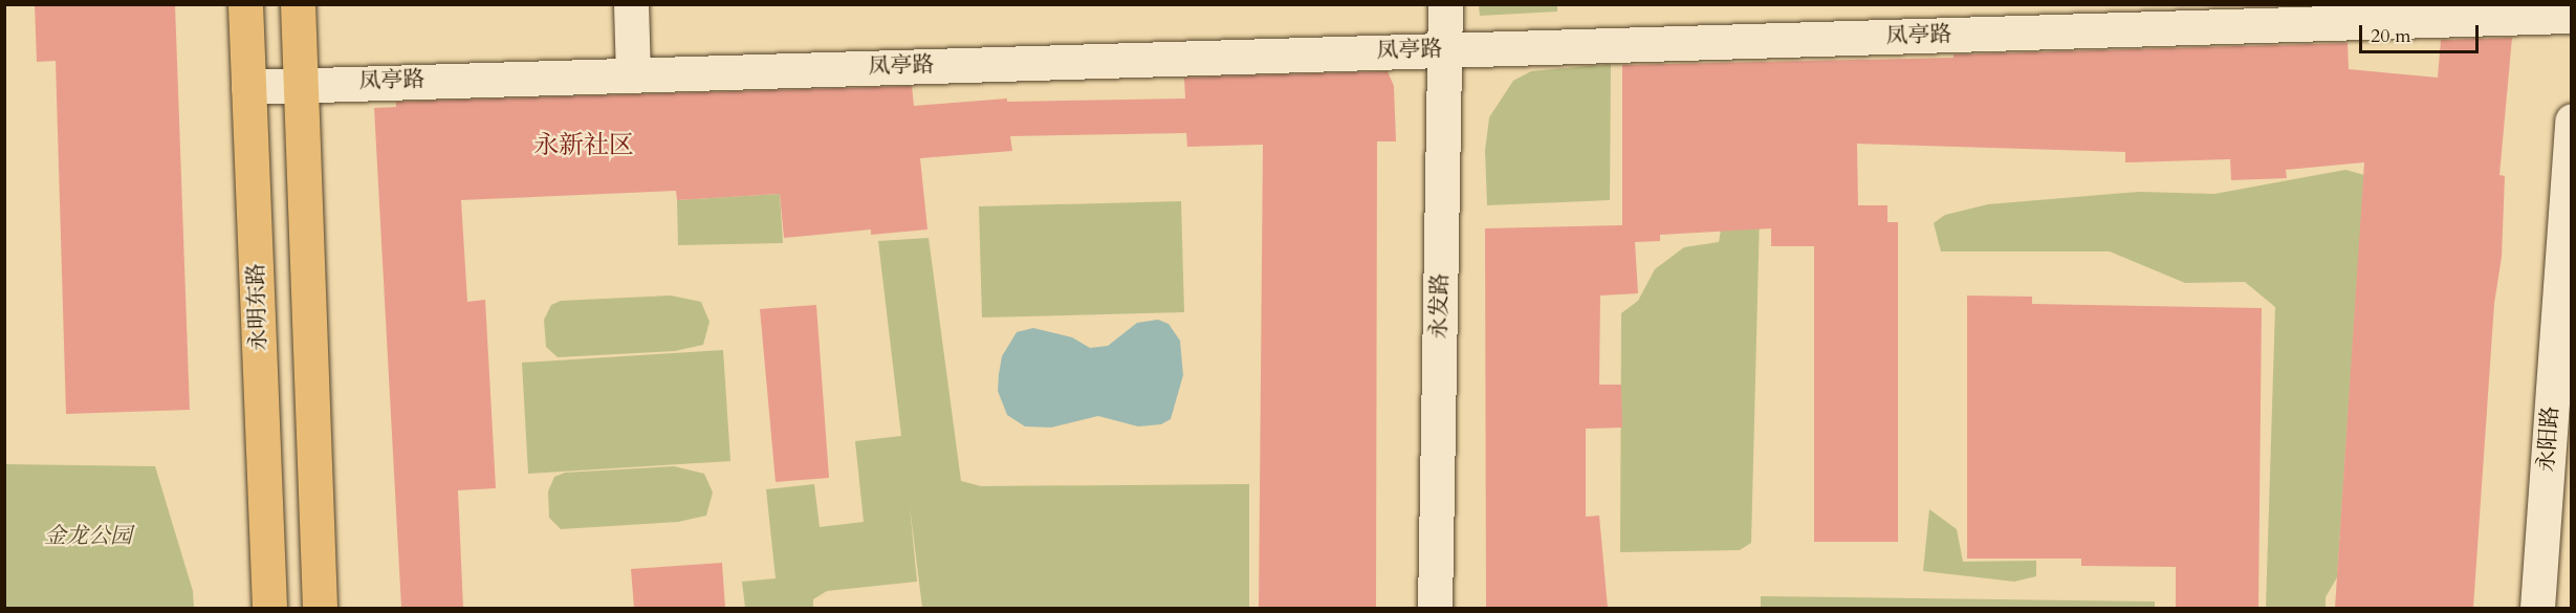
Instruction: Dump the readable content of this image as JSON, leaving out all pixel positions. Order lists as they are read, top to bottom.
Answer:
{
  "streets": {
    "main road": ["永明东路"],
    "street": ["凤亭路", "永发路", "永阳路"]
  },
  "crossings": [
    ["凤亭路", "永发路"],
    ["凤亭路", "永明东路"]
  ],
  "districts": ["永新社区"],
  "parks": ["金龙公园"],
  "scale_bar": "20 m"
}
